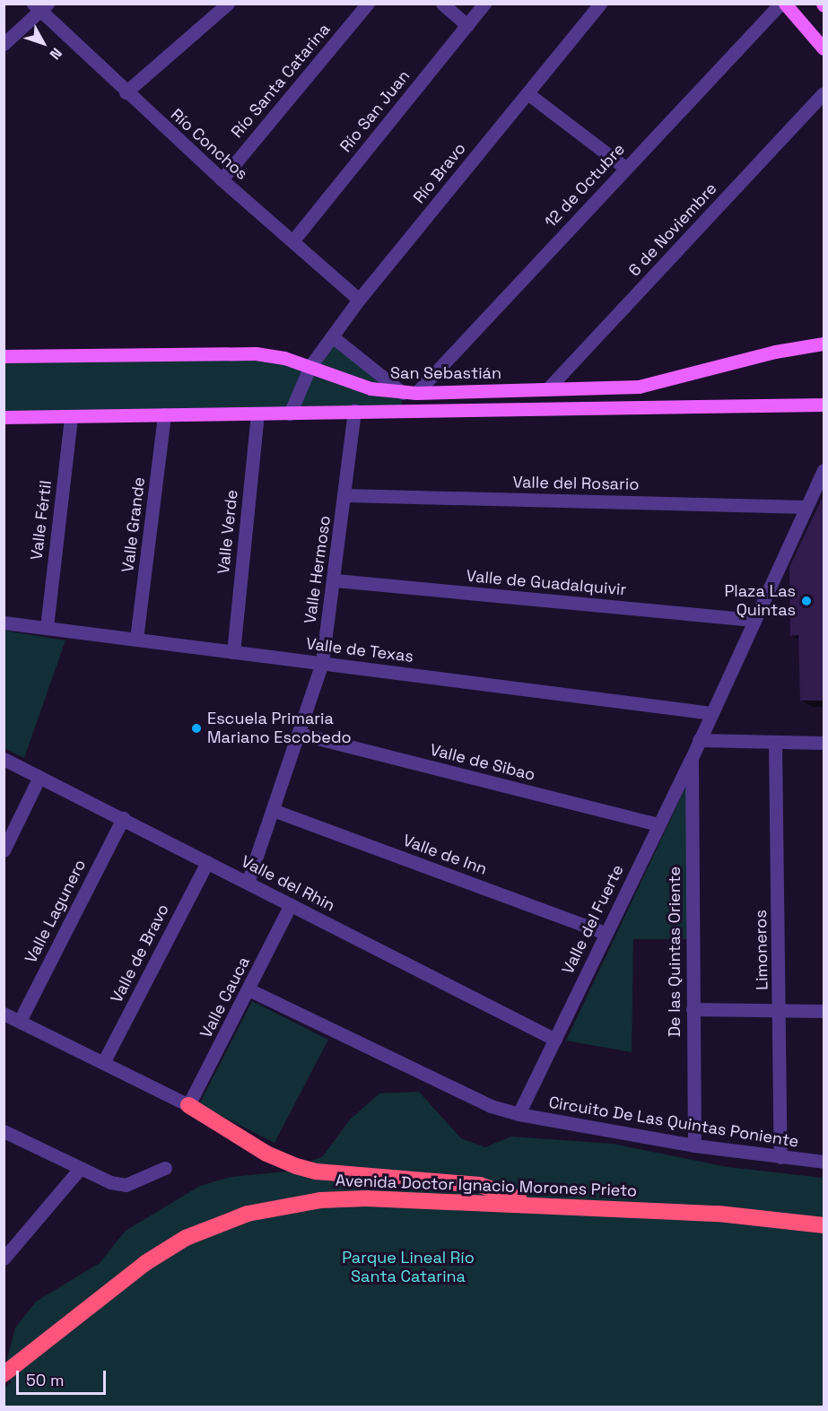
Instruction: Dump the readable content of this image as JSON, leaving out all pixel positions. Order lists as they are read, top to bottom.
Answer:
{
  "streets": {
    "highway": ["Avenida Doctor Ignacio Morones Prieto"],
    "main road": ["San Sebastián"],
    "street": [
      "Río Santa Catarina",
      "Río San Juan",
      "Río Conchos",
      "Río Bravo",
      "12 de Octubre",
      "6 de Noviembre",
      "Valle del Rosario",
      "Valle Fértil",
      "Valle Grande",
      "Valle Verde",
      "Valle Hermoso",
      "Valle de Guadalquivir",
      "Valle de Texas",
      "Valle de Sibao",
      "Valle de Inn",
      "Valle del Rhin",
      "Valle Lagunero",
      "Valle del Fuerte",
      "Limoneros",
      "De las Quintas Oriente",
      "Valle de Bravo",
      "Valle Cauca",
      "Circuito De Las Quintas Poniente"
    ]
  },
  "crossings": [
    ["Río Santa Catarina", "Río Conchos"],
    ["Río San Juan", "Río Conchos"],
    ["Río Conchos", "Río Bravo"],
    ["Río Bravo", "San Sebastián"],
    ["12 de Octubre", "San Sebastián"],
    ["6 de Noviembre", "San Sebastián"],
    ["Valle del Rosario", "Valle Hermoso"],
    ["Valle del Rosario", "Valle del Fuerte"],
    ["Valle Fértil", "Valle de Texas"],
    ["Valle Grande", "Valle de Texas"],
    ["Valle Verde", "Valle de Texas"],
    ["Valle Hermoso", "Valle de Guadalquivir"],
    ["Valle Hermoso", "Valle de Texas"],
    ["Valle Hermoso", "Valle de Sibao"],
    ["Valle Hermoso", "Valle de Inn"],
    ["Valle Hermoso", "Valle del Rhin"],
    ["Valle de Guadalquivir", "Valle del Fuerte"],
    ["Valle de Texas", "Valle del Fuerte"],
    ["Valle de Sibao", "Valle del Fuerte"],
    ["Valle de Inn", "Valle del Fuerte"],
    ["Valle del Rhin", "Valle Lagunero"],
    ["Valle del Rhin", "Valle del Fuerte"],
    ["Valle del Rhin", "Valle de Bravo"],
    ["Valle del Rhin", "Valle Cauca"],
    ["Valle del Fuerte", "De las Quintas Oriente"],
    ["Valle del Fuerte", "Circuito De Las Quintas Poniente"],
    ["Limoneros", "Circuito De Las Quintas Poniente"],
    ["De las Quintas Oriente", "Circuito De Las Quintas Poniente"]
  ],
  "parks": ["Parque Lineal Río Santa Catarina"],
  "places": ["Plaza Las Quintas", "Escuela Primaria Mariano Escobedo"],
  "scale_bar": "50 m",
  "north": "bottom right"
}
